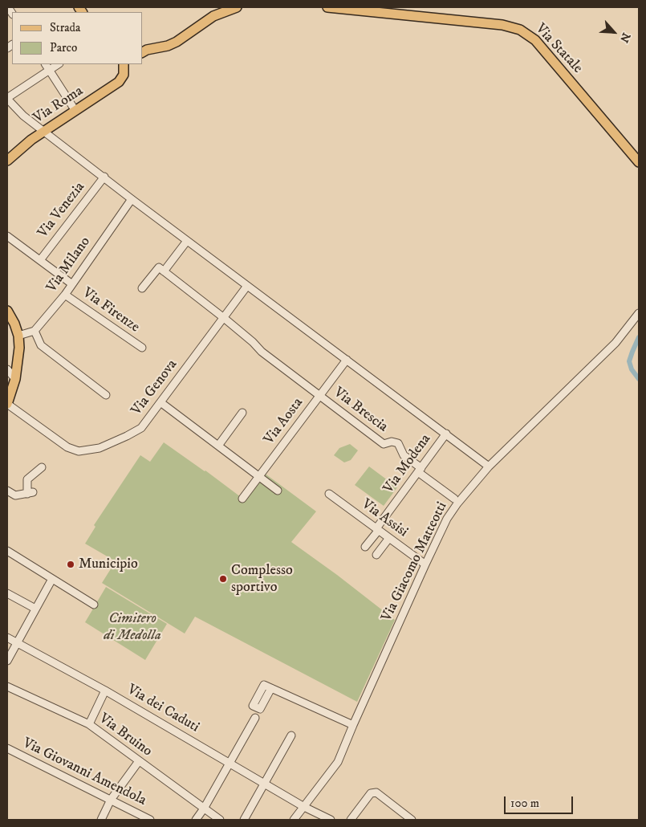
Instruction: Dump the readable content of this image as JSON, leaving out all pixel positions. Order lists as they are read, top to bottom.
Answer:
{
  "streets": {
    "main road": ["Via Statale", "Via Roma"],
    "street": [
      "Via Venezia",
      "Via Milano",
      "Via Firenze",
      "Via Genova",
      "Via Brescia",
      "Via Aosta",
      "Via Modena",
      "Via Assisi",
      "Via Giacomo Matteotti",
      "Via dei Caduti",
      "Via Bruino",
      "Via Giovanni Amendola"
    ]
  },
  "crossings": [
    ["Via Milano", "Via Firenze"],
    ["Via Brescia", "Via Aosta"],
    ["Via Brescia", "Via Modena"],
    ["Via Modena", "Via Assisi"],
    ["Via Assisi", "Via Giacomo Matteotti"],
    ["Via Giacomo Matteotti", "Via dei Caduti"]
  ],
  "parks": ["Cimitero di Medolla"],
  "places": ["Municipio", "Complesso sportivo"],
  "legend": ["Strada", "Parco"],
  "scale_bar": "100 m",
  "north": "bottom right"
}
